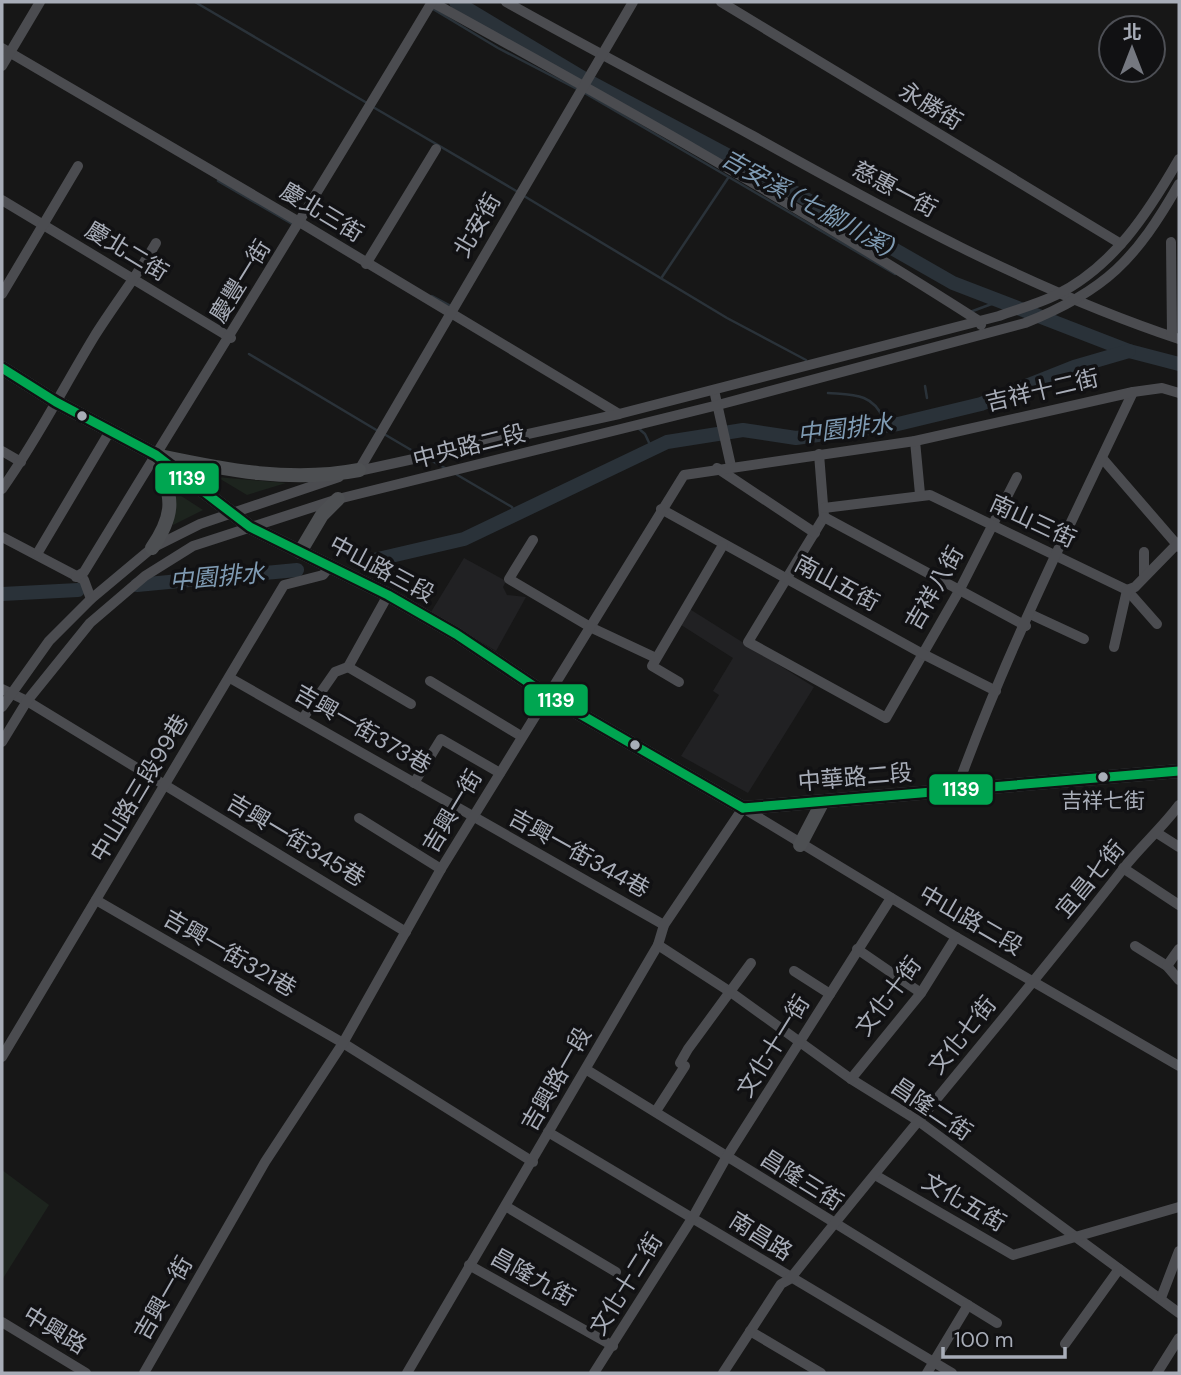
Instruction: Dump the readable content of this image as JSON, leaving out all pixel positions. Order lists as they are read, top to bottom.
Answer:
{
  "streets": {
    "main road": ["中山路三段", "中華路二段"],
    "street": [
      "永勝街",
      "慈惠一街",
      "慶北三街",
      "北安街",
      "慶北二街",
      "慶豐一街",
      "吉祥十二街",
      "中央路二段",
      "南山三街",
      "南山五街",
      "吉祥八街",
      "吉興一街373巷",
      "中山路三段99巷",
      "吉興一街",
      "吉興一街345巷",
      "吉興一街344巷",
      "宜昌七街",
      "中山路二段",
      "吉興一街321巷",
      "文化十街",
      "文化七街",
      "文化十一街",
      "吉興路一段",
      "昌隆二街",
      "昌隆三街",
      "文化五街",
      "南昌路",
      "昌隆九街",
      "文化十二街",
      "中興路"
    ]
  },
  "crossings": [
    ["永勝街", "中央路二段"],
    ["慈惠一街", "北安街"],
    ["慈惠一街", "中央路二段"],
    ["慶北三街", "北安街"],
    ["慶北三街", "慶豐一街"],
    ["慶北三街", "中央路二段"],
    ["北安街", "中央路二段"],
    ["慶北二街", "慶豐一街"],
    ["慶豐一街", "中山路三段"],
    ["吉祥十二街", "吉興一街"],
    ["中央路二段", "中山路三段"],
    ["中央路二段", "吉興一街345巷"],
    ["南山三街", "吉祥八街"],
    ["中山路三段", "中華路二段"],
    ["中山路三段", "中山路三段99巷"],
    ["中山路三段", "吉興一街"],
    ["中山路三段", "中山路二段"],
    ["中山路三段", "吉興路一段"],
    ["南山五街", "吉祥八街"],
    ["南山五街", "吉興一街"],
    ["吉興一街373巷", "中山路三段99巷"],
    ["吉興一街373巷", "吉興一街"],
    ["吉興一街373巷", "吉興一街344巷"],
    ["中華路二段", "中山路二段"],
    ["中華路二段", "吉興路一段"],
    ["中山路三段99巷", "吉興一街345巷"],
    ["中山路三段99巷", "吉興一街321巷"],
    ["吉興一街", "吉興一街345巷"],
    ["吉興一街", "吉興一街344巷"],
    ["吉興一街", "吉興一街321巷"],
    ["吉興一街344巷", "吉興路一段"],
    ["宜昌七街", "中山路二段"],
    ["宜昌七街", "文化七街"],
    ["中山路二段", "文化十街"],
    ["中山路二段", "文化七街"],
    ["中山路二段", "文化十一街"],
    ["中山路二段", "吉興路一段"],
    ["吉興一街321巷", "吉興路一段"],
    ["文化十街", "昌隆二街"],
    ["文化七街", "昌隆二街"],
    ["文化七街", "昌隆三街"],
    ["文化七街", "文化五街"],
    ["文化七街", "南昌路"],
    ["文化十一街", "昌隆二街"],
    ["文化十一街", "昌隆三街"],
    ["文化十一街", "南昌路"],
    ["文化十一街", "文化十二街"],
    ["吉興路一段", "昌隆二街"],
    ["吉興路一段", "昌隆三街"],
    ["吉興路一段", "南昌路"],
    ["吉興路一段", "昌隆九街"],
    ["昌隆二街", "文化五街"],
    ["南昌路", "文化十二街"],
    ["昌隆九街", "文化十二街"]
  ],
  "water": ["吉安溪 (七腳川溪)", "中園排水"],
  "places": ["吉祥七街"],
  "lines": ["transit line 1139"],
  "scale_bar": "100 m",
  "north": "top"
}
